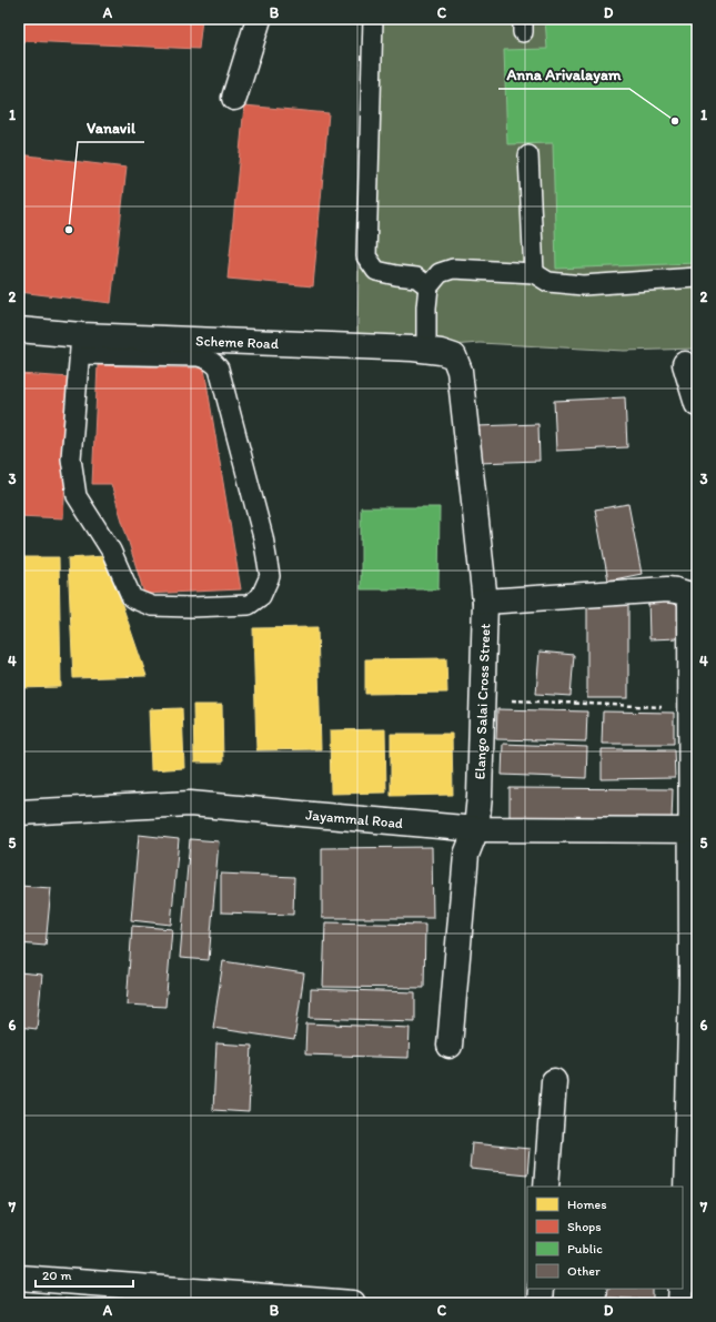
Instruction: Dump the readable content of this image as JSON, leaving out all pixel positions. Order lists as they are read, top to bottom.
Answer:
{
  "streets": {
    "street": ["Scheme Road", "Elango Salai Cross Street", "Jayammal Road"]
  },
  "crossings": [
    ["Scheme Road", "Elango Salai Cross Street"],
    ["Elango Salai Cross Street", "Jayammal Road"]
  ],
  "places": ["Anna Arivalayam", "Vanavil"],
  "legend": [
    "Homes",
    "Shops",
    "Public",
    "Other"
  ],
  "scale_bar": "20 m",
  "grid": {
    "columns": [
      "A",
      "B",
      "C",
      "D"
    ],
    "rows": [
      "1",
      "2",
      "3",
      "4",
      "5",
      "6",
      "7"
    ]
  }
}
